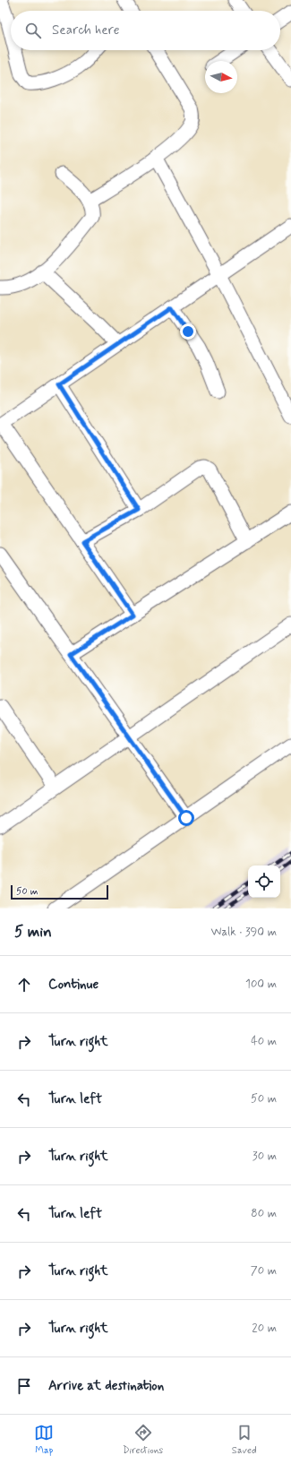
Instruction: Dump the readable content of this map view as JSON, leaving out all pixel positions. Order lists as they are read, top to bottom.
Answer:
{
  "scale_bar": "50 m",
  "north": "right",
  "page": {
    "search": "Search here",
    "scale": "50 m",
    "heading": ["5 min", "Walk · 390 m"],
    "list": [
      ["Continue", "100 m"],
      ["Turn right", "40 m"],
      ["Turn left", "50 m"],
      ["Turn right", "30 m"],
      ["Turn left", "80 m"],
      ["Turn right", "70 m"],
      ["Turn right", "20 m"],
      "Arrive at destination"
    ],
    "nav": ["Map", "Directions", "Saved"]
  }
}
